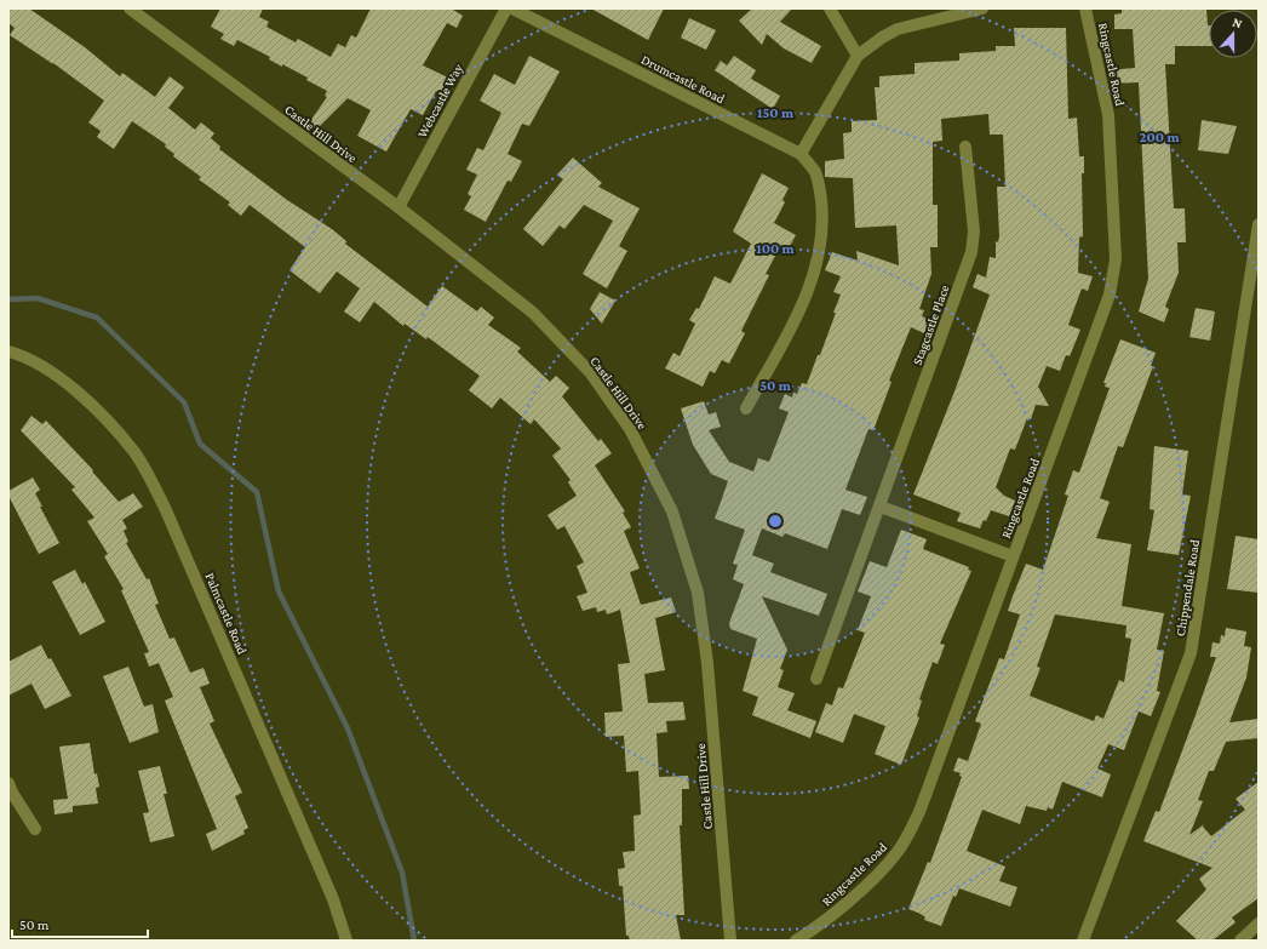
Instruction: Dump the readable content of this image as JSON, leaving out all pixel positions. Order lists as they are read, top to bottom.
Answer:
{
  "streets": {
    "street": [
      "Ringcastle Road",
      "Drumcastle Road",
      "Webcastle Way",
      "Castle Hill Drive",
      "Stagcastle Place",
      "Chippendale Road",
      "Palmcastle Road"
    ]
  },
  "crossings": [
    ["Webcastle Way", "Castle Hill Drive"]
  ],
  "scale_bar": "50 m",
  "north": "top",
  "rings": [
    "150 m",
    "200 m",
    "100 m",
    "50 m"
  ]
}
